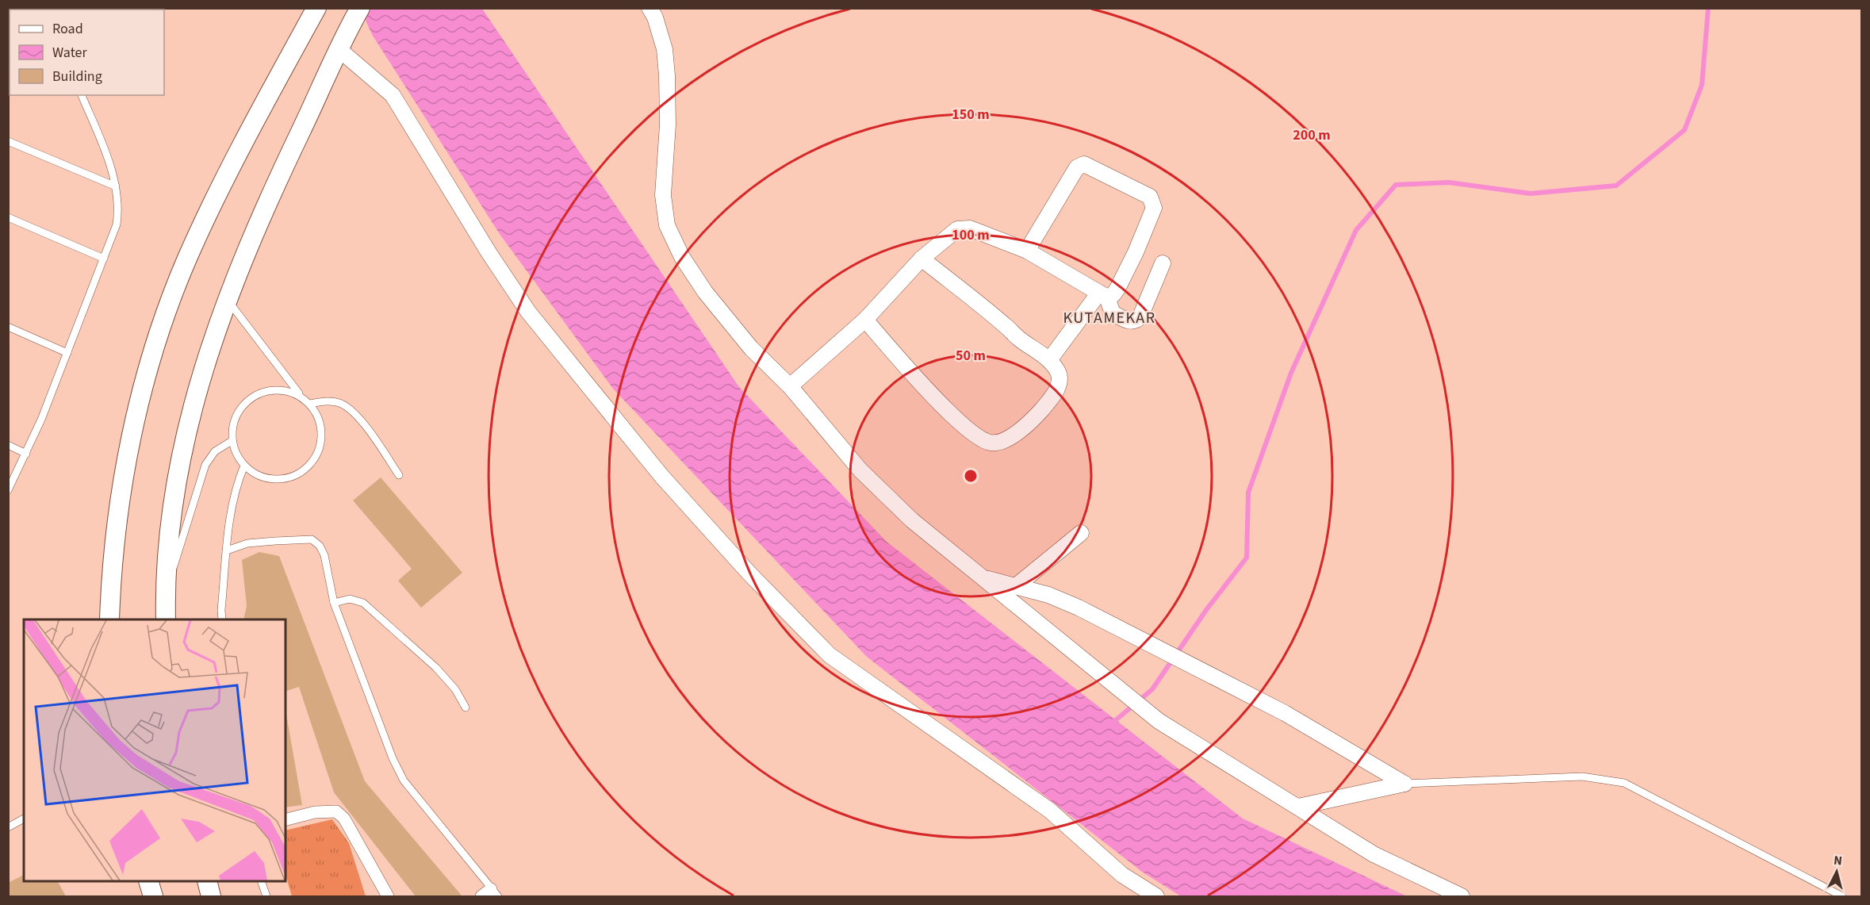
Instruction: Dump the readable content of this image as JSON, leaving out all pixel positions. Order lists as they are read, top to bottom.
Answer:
{
  "districts": ["KUTAMEKAR"],
  "legend": ["Road", "Water", "Building"],
  "north": "top",
  "rings": [
    "150 m",
    "200 m",
    "100 m",
    "50 m"
  ]
}
